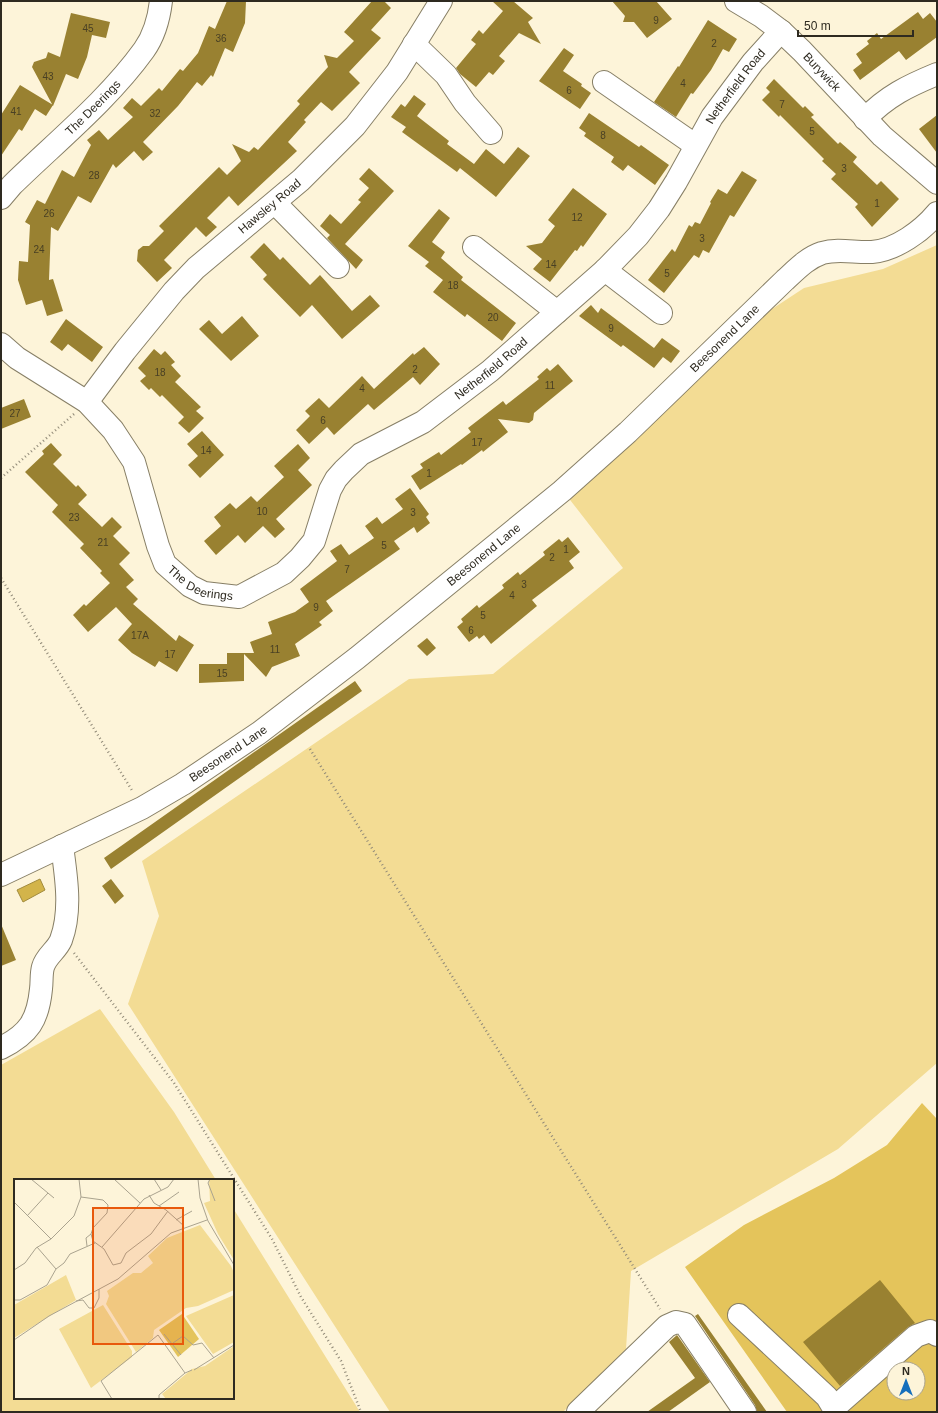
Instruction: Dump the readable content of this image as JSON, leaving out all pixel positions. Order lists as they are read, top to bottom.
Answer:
{
  "streets": {
    "street": [
      "Burywick",
      "Netherfield Road",
      "The Deerings",
      "Hawsley Road",
      "Beesonend Lane"
    ]
  },
  "crossings": [
    ["Burywick", "Netherfield Road"],
    ["Netherfield Road", "The Deerings"],
    ["The Deerings", "Hawsley Road"]
  ],
  "house_numbers": [
    "9",
    "45",
    "36",
    "2",
    "43",
    "4",
    "6",
    "7",
    "41",
    "32",
    "5",
    "8",
    "3",
    "28",
    "1",
    "26",
    "12",
    "3",
    "24",
    "14",
    "5",
    "18",
    "20",
    "9",
    "2",
    "18",
    "11",
    "4",
    "27",
    "6",
    "17",
    "14",
    "1",
    "10",
    "3",
    "23",
    "21",
    "5",
    "1",
    "2",
    "7",
    "3",
    "4",
    "9",
    "5",
    "6",
    "17A",
    "11",
    "17",
    "15"
  ],
  "scale_bar": "50 m",
  "north": "top"
}
